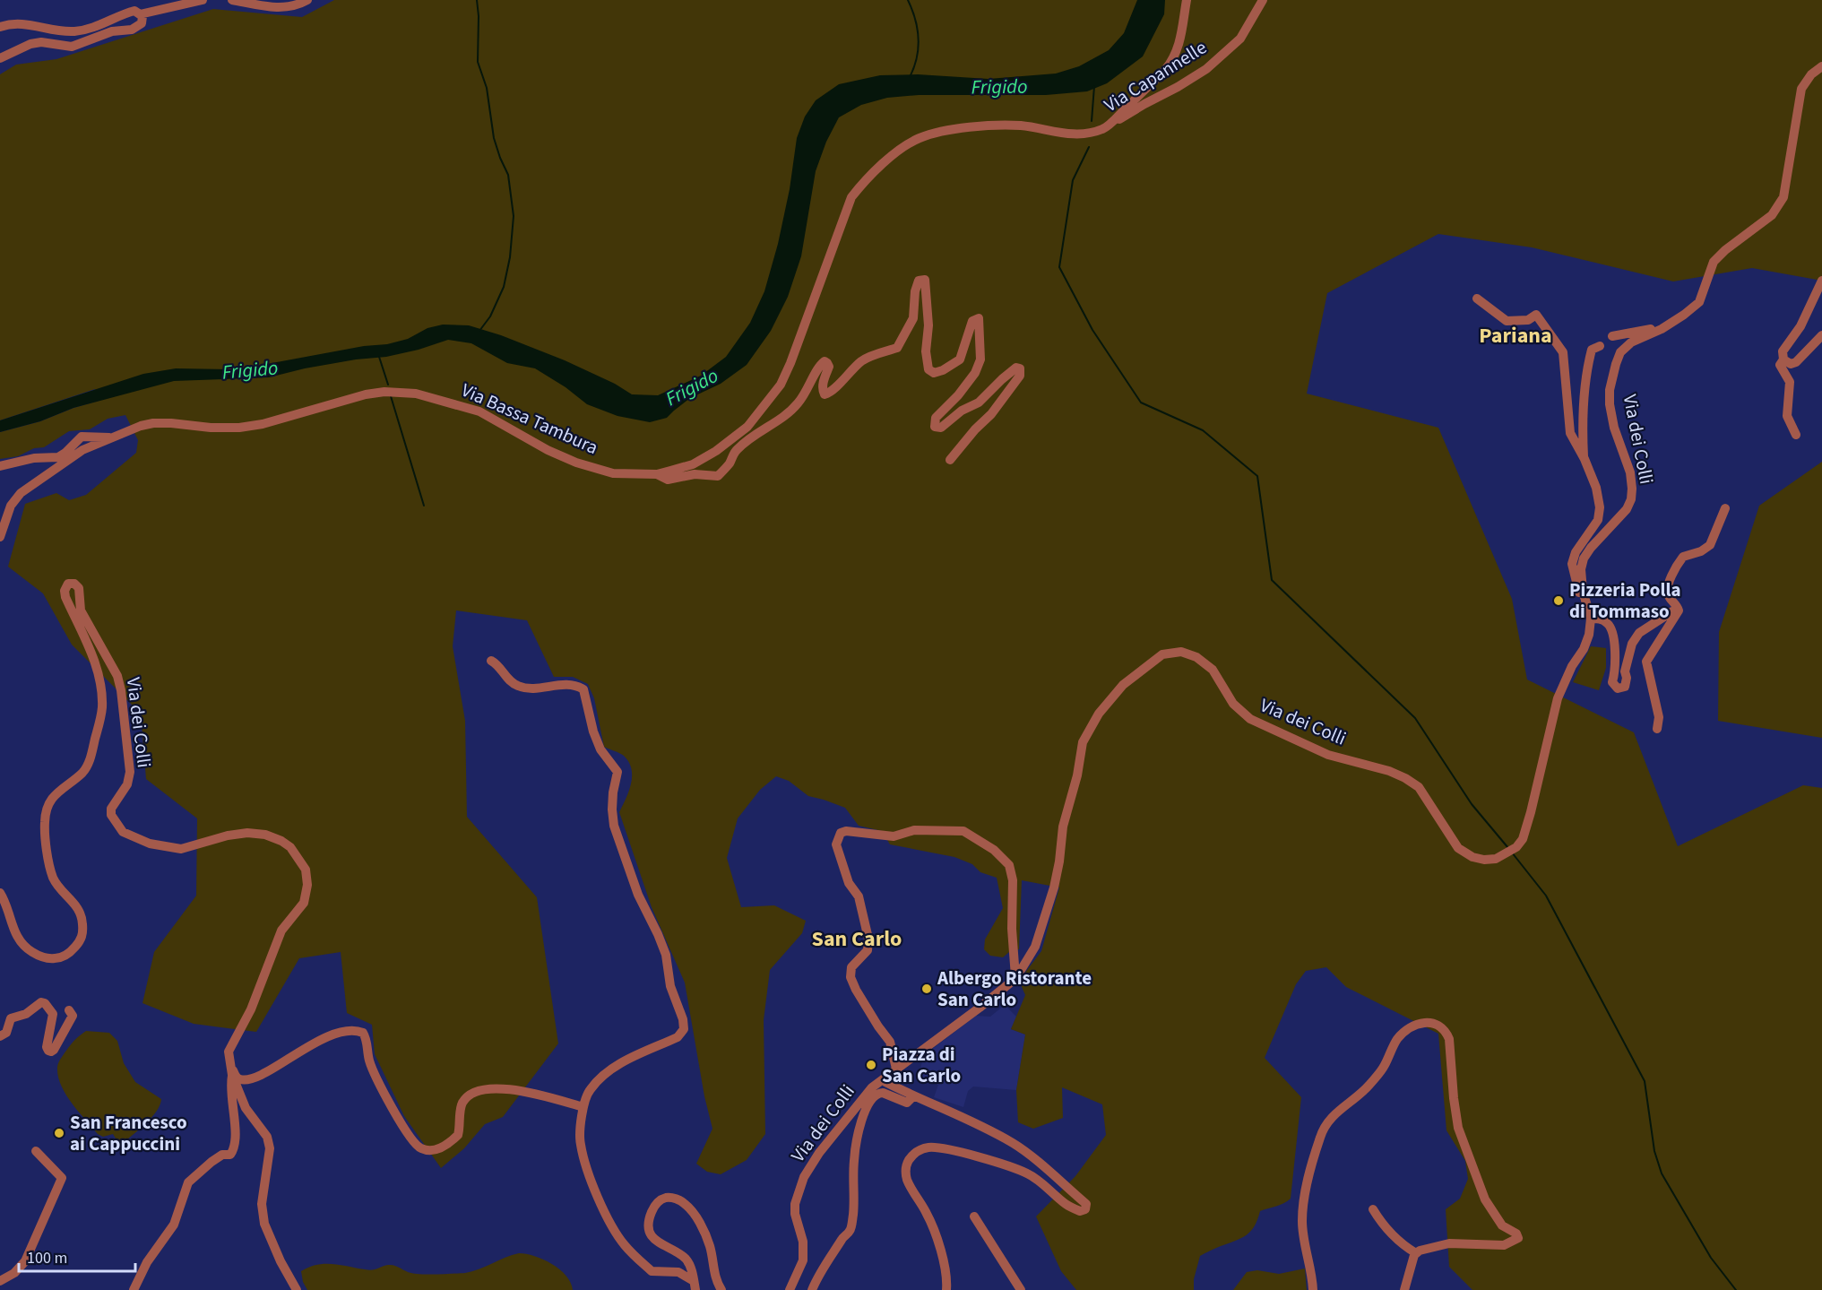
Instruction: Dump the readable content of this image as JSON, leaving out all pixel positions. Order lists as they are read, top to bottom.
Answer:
{
  "streets": {
    "street": ["Via Capannelle", "Via Bassa Tambura", "Via dei Colli"]
  },
  "crossings": [
    ["Via Capannelle", "Via Bassa Tambura"]
  ],
  "districts": ["Pariana", "San Carlo"],
  "water": ["Frigido"],
  "places": [
    "Pizzeria Polla di Tommaso",
    "Albergo Ristorante San Carlo",
    "Piazza di San Carlo",
    "San Francesco ai Cappuccini"
  ],
  "scale_bar": "100 m"
}
